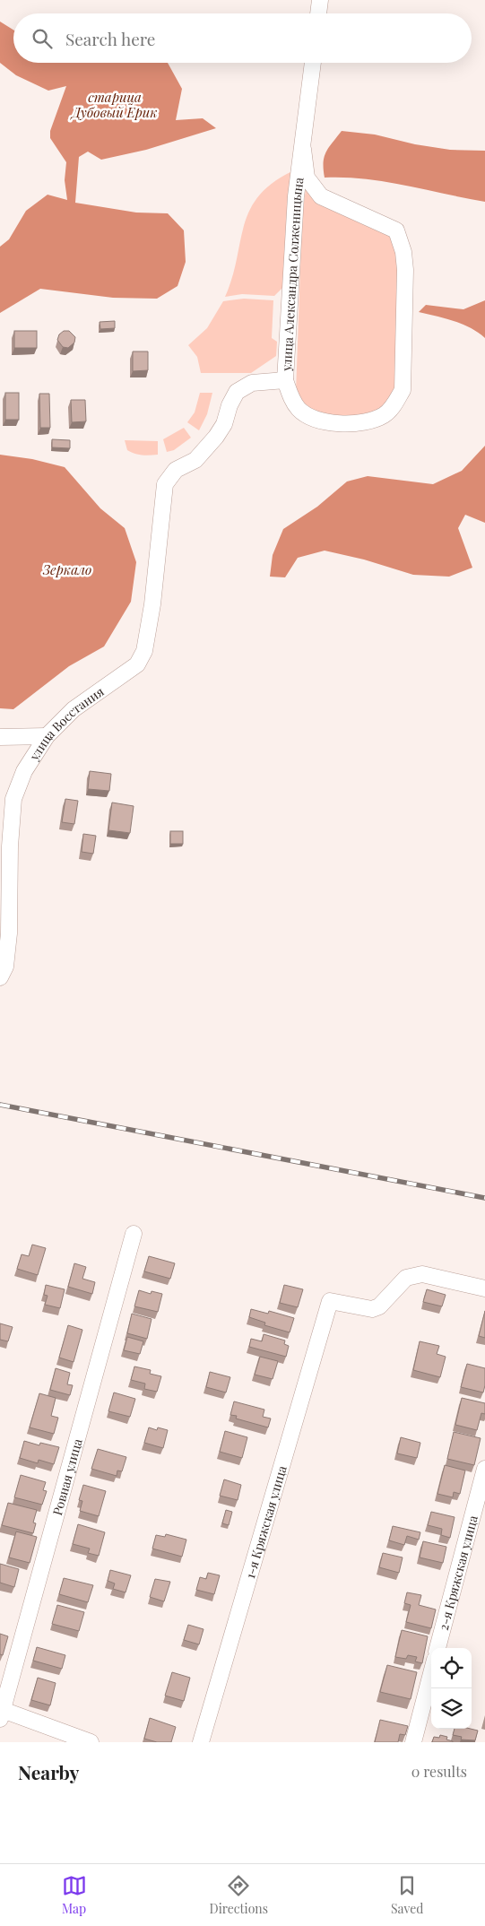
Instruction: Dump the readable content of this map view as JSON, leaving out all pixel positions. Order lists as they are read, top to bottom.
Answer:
{
  "streets": {
    "street": [
      "улица Александра Солженицына",
      "улица Восстания",
      "Ровная улица",
      "1-я Кряжская улица",
      "2-я Кряжская улица"
    ]
  },
  "crossings": [
    ["улица Александра Солженицына", "улица Восстания"]
  ],
  "water": ["старица Дубовый Ерик", "Зеркало"],
  "page": {
    "search": "Search here",
    "heading": ["Nearby", "0 results"],
    "nav": ["Map", "Directions", "Saved"]
  }
}
